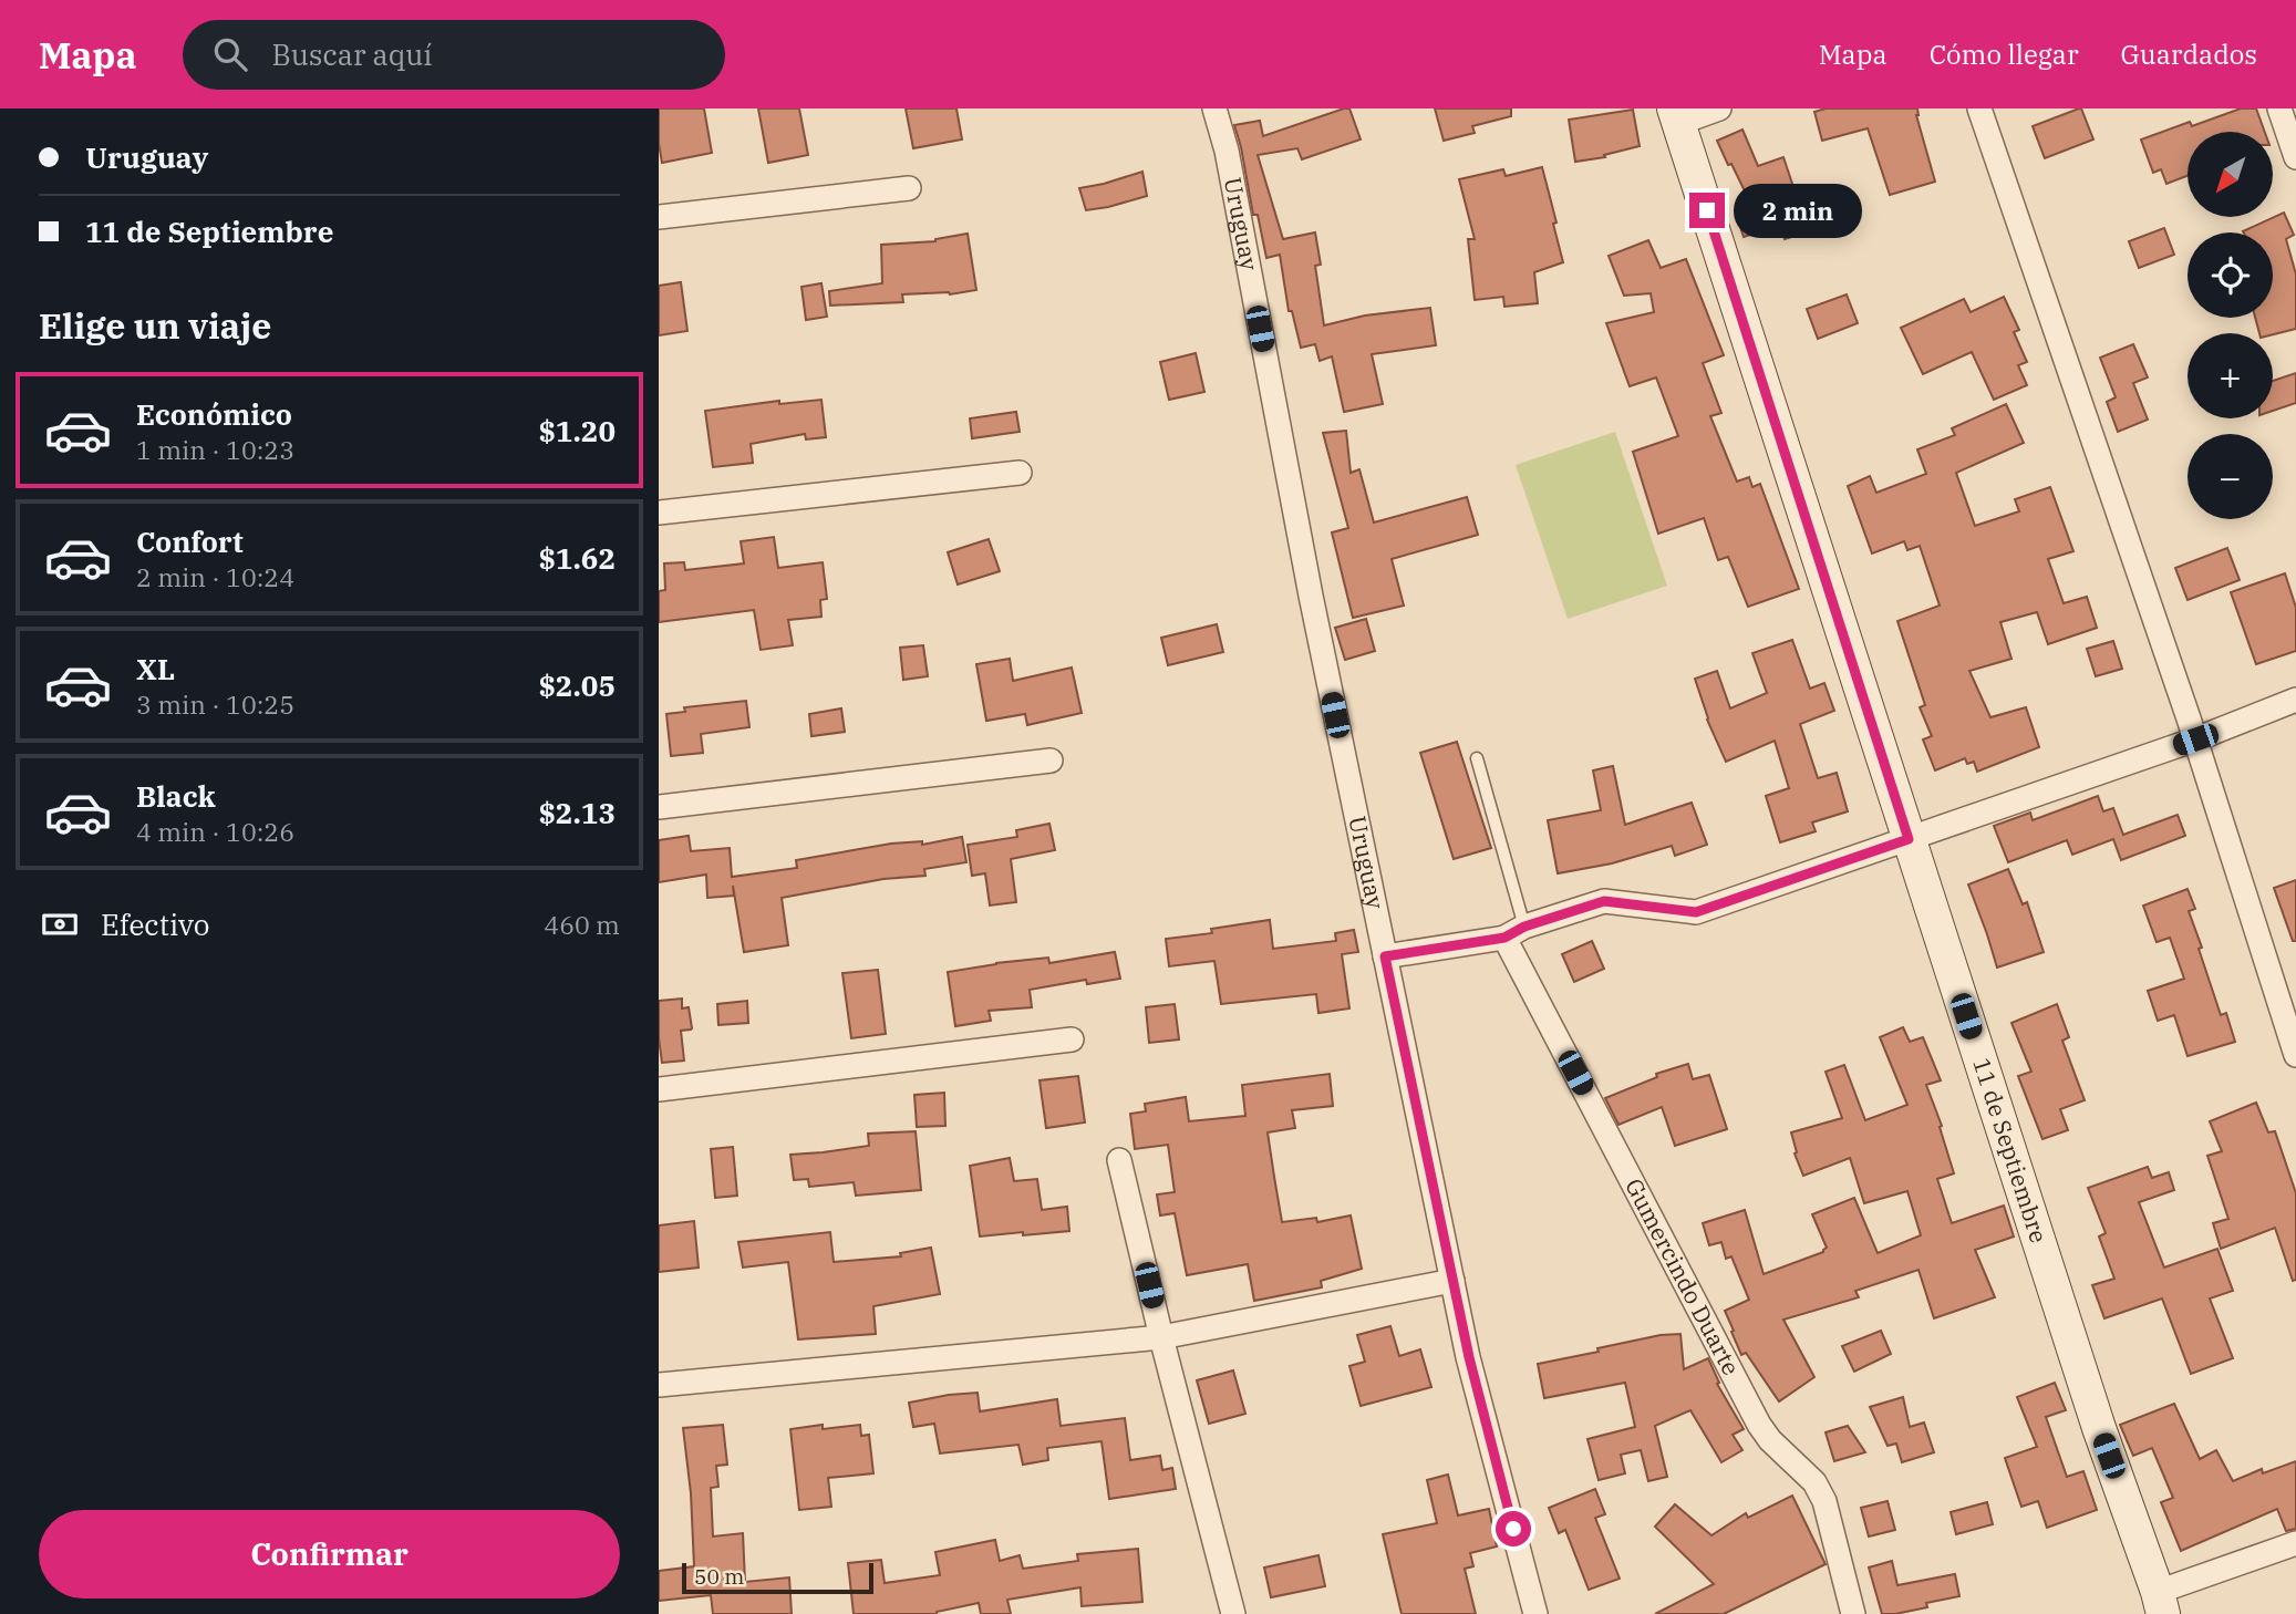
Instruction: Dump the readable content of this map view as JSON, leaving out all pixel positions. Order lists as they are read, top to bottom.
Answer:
{
  "streets": {
    "main road": ["11 de Septiembre"],
    "street": ["Uruguay", "Gumercindo Duarte"]
  },
  "scale_bar": "50 m",
  "north": "bottom left",
  "page": {
    "header": "Mapa",
    "search": "Buscar aquí",
    "nav": ["Mapa", "Cómo llegar", "Guardados"],
    "banner": ["Uruguay", "11 de Septiembre"],
    "map_buttons": ["+", "−"],
    "bubble": "2 min",
    "heading": "Elige un viaje",
    "list": [
      {
        "name": "Económico",
        "note": "1 min · 10:23",
        "value": "$1.20"
      },
      {
        "name": "Confort",
        "note": "2 min · 10:24",
        "value": "$1.62"
      },
      {
        "name": "XL",
        "note": "3 min · 10:25",
        "value": "$2.05"
      },
      {
        "name": "Black",
        "note": "4 min · 10:26",
        "value": "$2.13"
      }
    ],
    "pay": ["Efectivo", "460 m"],
    "buttons": "Confirmar",
    "scale": "50 m"
  }
}
